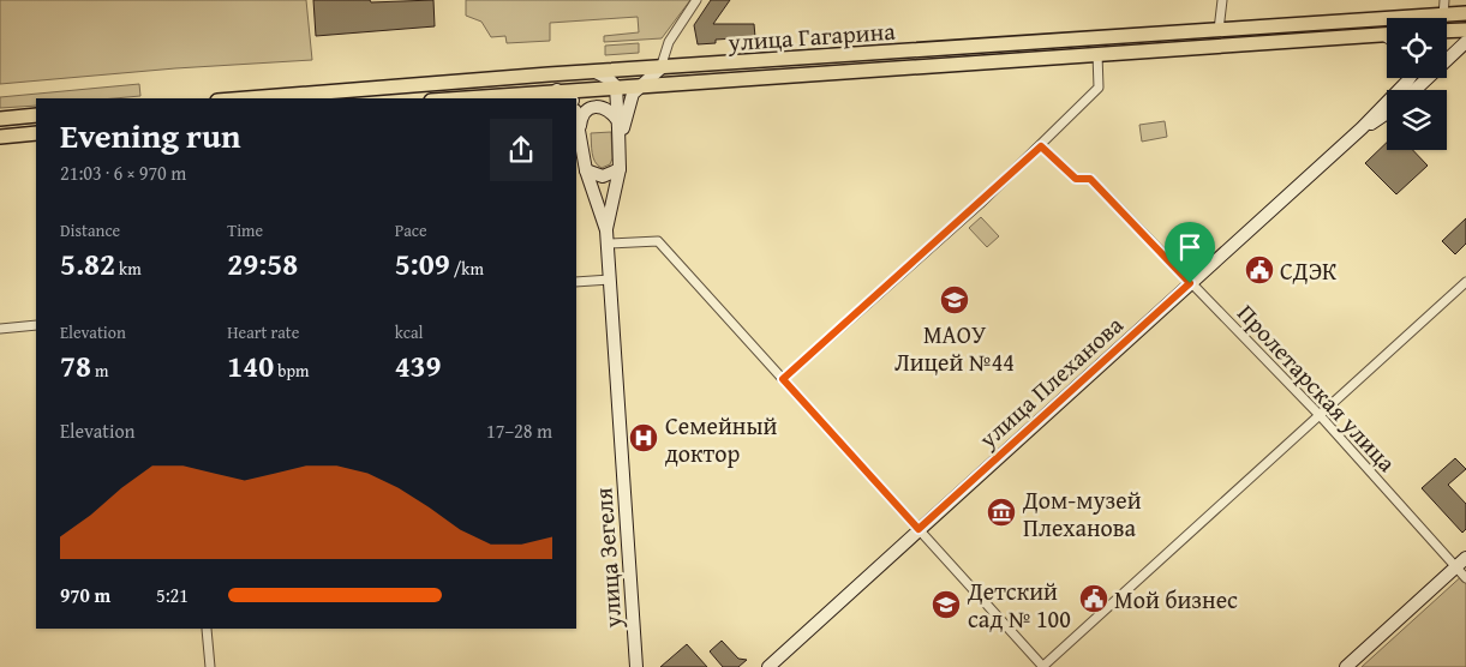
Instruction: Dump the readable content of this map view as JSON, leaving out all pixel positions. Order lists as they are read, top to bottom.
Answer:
{
  "streets": {
    "main road": ["улица Гагарина", "улица Плеханова", "улица Зегеля"],
    "street": ["Пролетарская улица"]
  },
  "crossings": [
    ["улица Плеханова", "Пролетарская улица"]
  ],
  "places": {
    "public building": ["СДЭК", "Мой бизнес"],
    "school or university": ["МАОУ Лицей №44", "Детский сад № 100"],
    "hospital": ["Семейный доктор"],
    "museum": ["Дом-музей Плеханова"]
  },
  "page": {
    "heading": ["Evening run", "21:03 · 6 × 970 m"],
    "stats": [
      ["Distance", "5.82 km"],
      ["Time", "29:58"],
      ["Pace", "5:09 /km"],
      ["Elevation", "78 m"],
      ["Heart rate", "140 bpm"],
      ["kcal", "439"]
    ],
    "chart": ["Elevation", "17–28 m"],
    "list": [
      {
        "name": "970 m",
        "note": "5:21"
      }
    ]
  }
}
